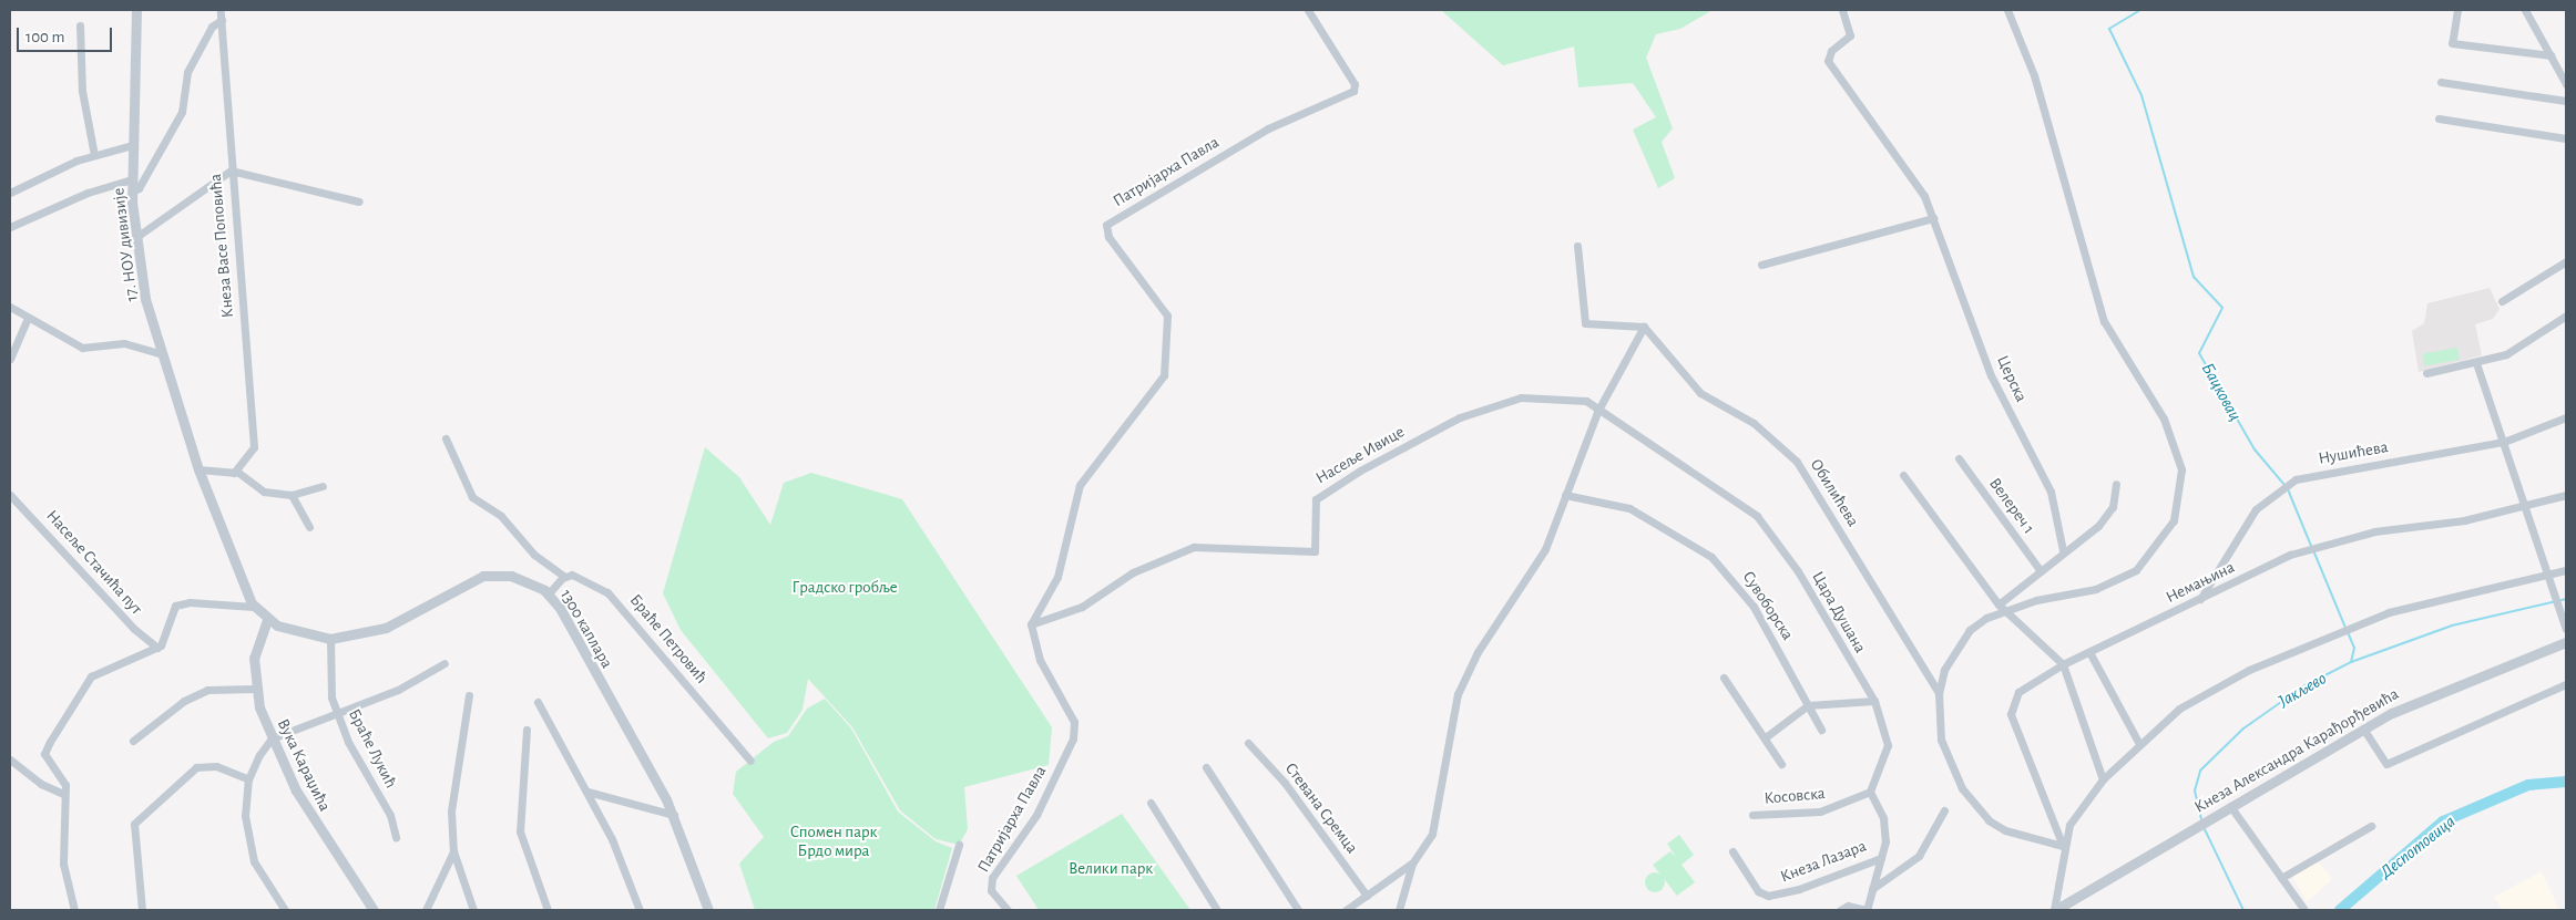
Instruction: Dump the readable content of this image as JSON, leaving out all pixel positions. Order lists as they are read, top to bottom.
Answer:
{
  "streets": {
    "street": [
      "Патријарха Павла",
      "17. НОУ дивизије",
      "Кнеза Васе Поповића",
      "Церска",
      "Нушићева",
      "Насеље Ивице",
      "Обилићева",
      "Велереч 1",
      "Насеље Стачића пут",
      "Немањина",
      "Сувоборска",
      "Цара Душана",
      "1300 каплара",
      "Браће Петровић",
      "Браће Лукић",
      "Кнеза Александра Карађорђевића",
      "Вука Караџића",
      "Косовска",
      "Стевана Сремца",
      "Кнеза Лазара"
    ]
  },
  "crossings": [
    ["Патријарха Павла", "Насеље Ивице"],
    ["17. НОУ дивизије", "Кнеза Васе Поповића"],
    ["17. НОУ дивизије", "1300 каплара"],
    ["Нушићева", "Немањина"],
    ["Насеље Ивице", "Цара Душана"],
    ["Цара Душана", "Косовска"],
    ["1300 каплара", "Браће Петровић"],
    ["1300 каплара", "Браће Лукић"],
    ["1300 каплара", "Вука Караџића"]
  ],
  "water": ["Бацковац", "Јакљево", "Деспотовица"],
  "parks": ["Градско гробље", "Спомен парк Брдо мира", "Велики парк"],
  "scale_bar": "100 m"
}
